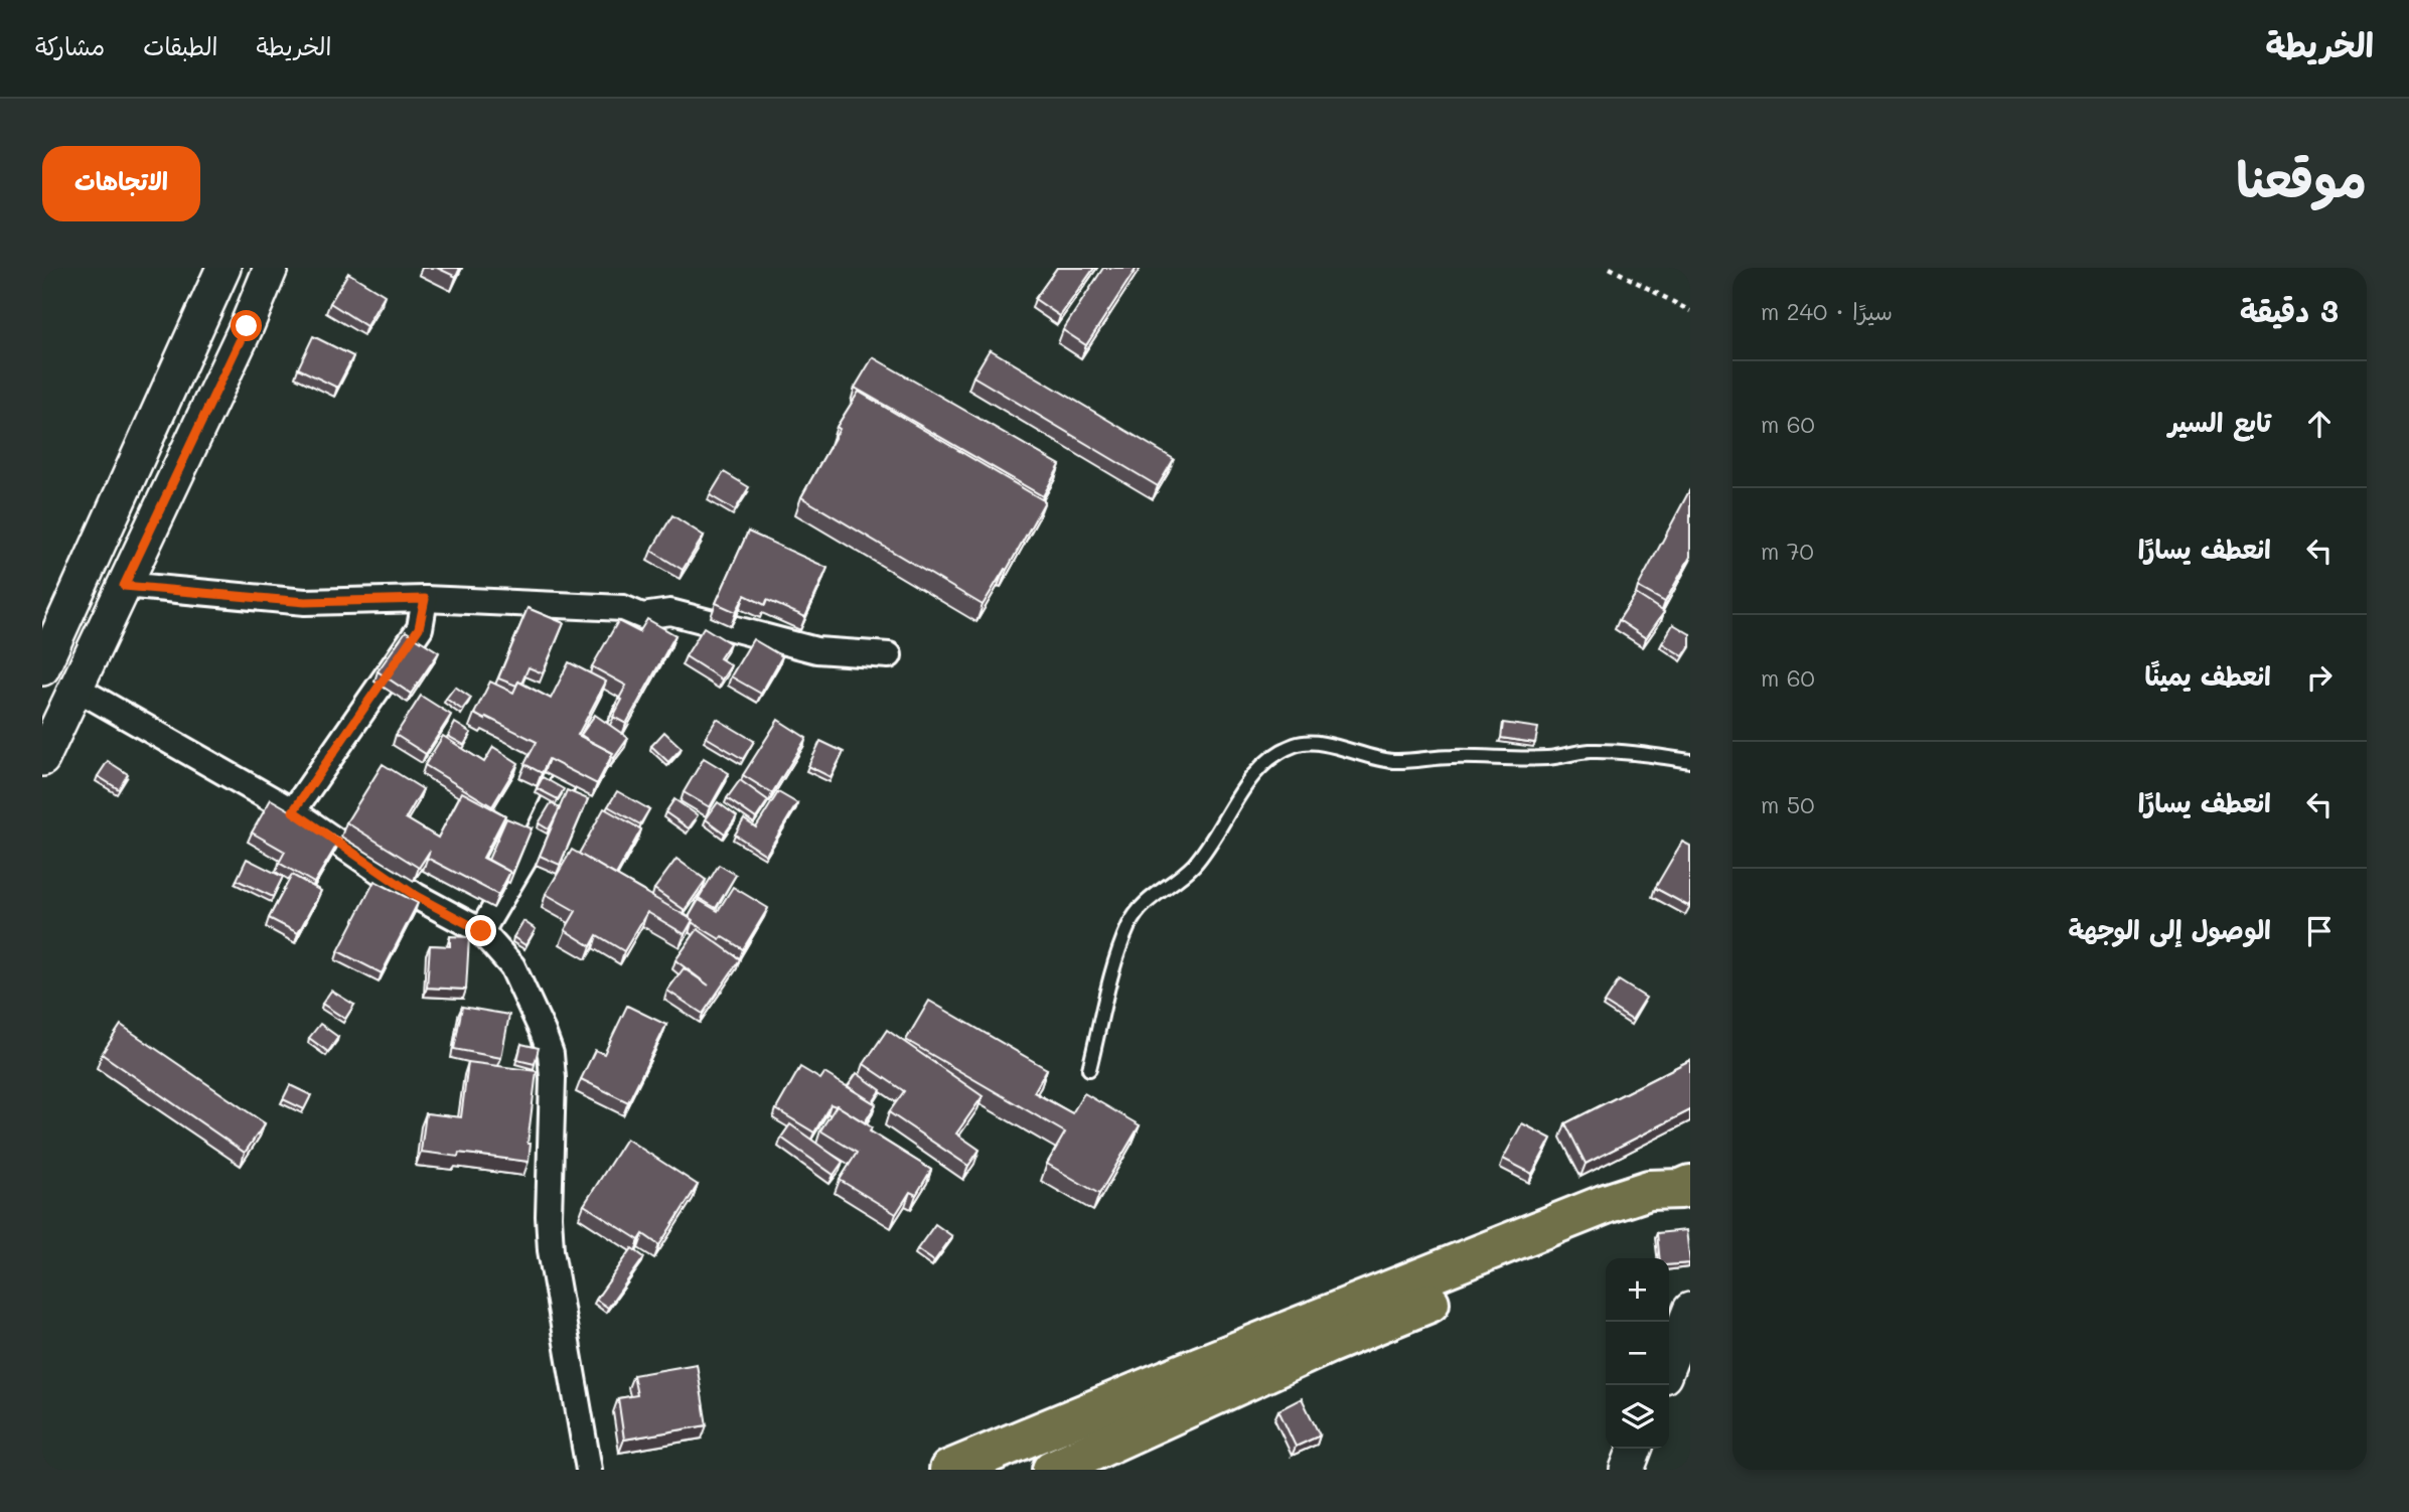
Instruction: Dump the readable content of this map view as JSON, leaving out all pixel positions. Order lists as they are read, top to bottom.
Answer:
{
  "page": {
    "header": "الخريطة",
    "nav": ["الخريطة", "الطبقات", "مشاركة"],
    "title": "موقعنا",
    "buttons": "الاتجاهات",
    "heading": ["3 دقيقة", "سيرًا · 240 m"],
    "list": [
      ["تابع السير", "60 m"],
      ["انعطف يسارًا", "70 m"],
      ["انعطف يمينًا", "60 m"],
      ["انعطف يسارًا", "50 m"],
      "الوصول إلى الوجهة"
    ],
    "map_buttons": ["+", "−"]
  }
}
